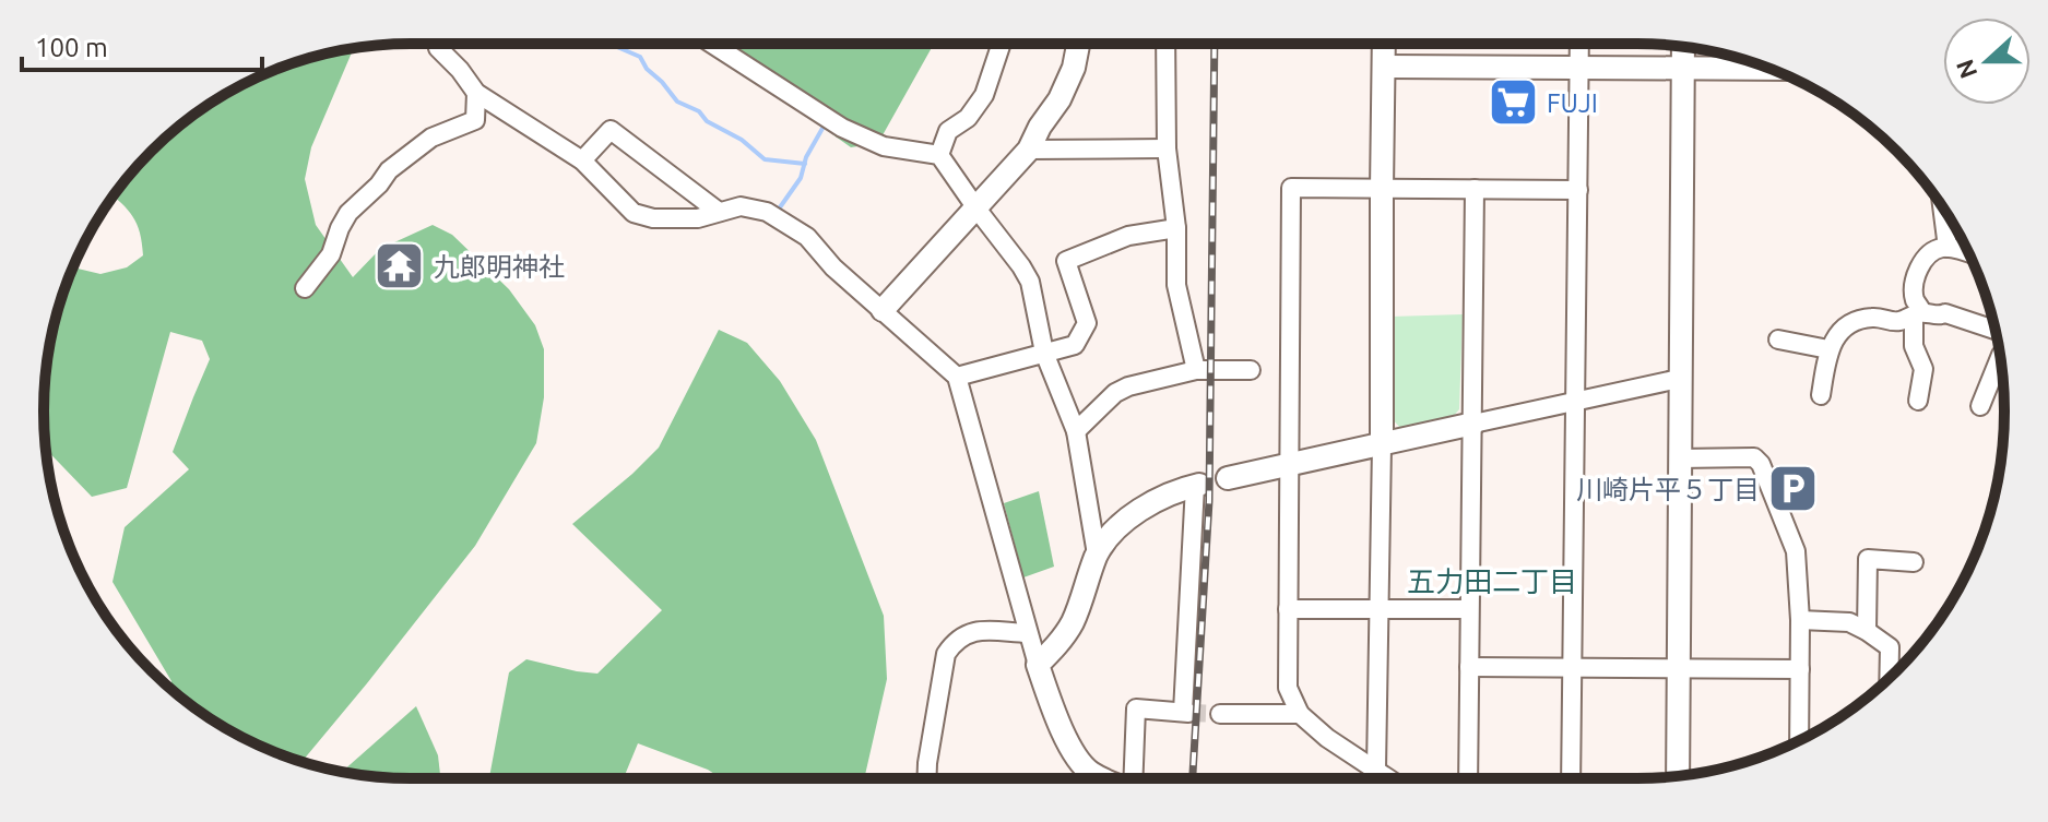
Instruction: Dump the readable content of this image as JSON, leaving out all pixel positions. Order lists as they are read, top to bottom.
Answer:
{
  "districts": ["五力田二丁目"],
  "places": {
    "supermarket": ["FUJI"],
    "temple": ["九郎明神社"],
    "parking": ["川崎片平５丁目"]
  },
  "scale_bar": "100 m",
  "north": "left"
}
